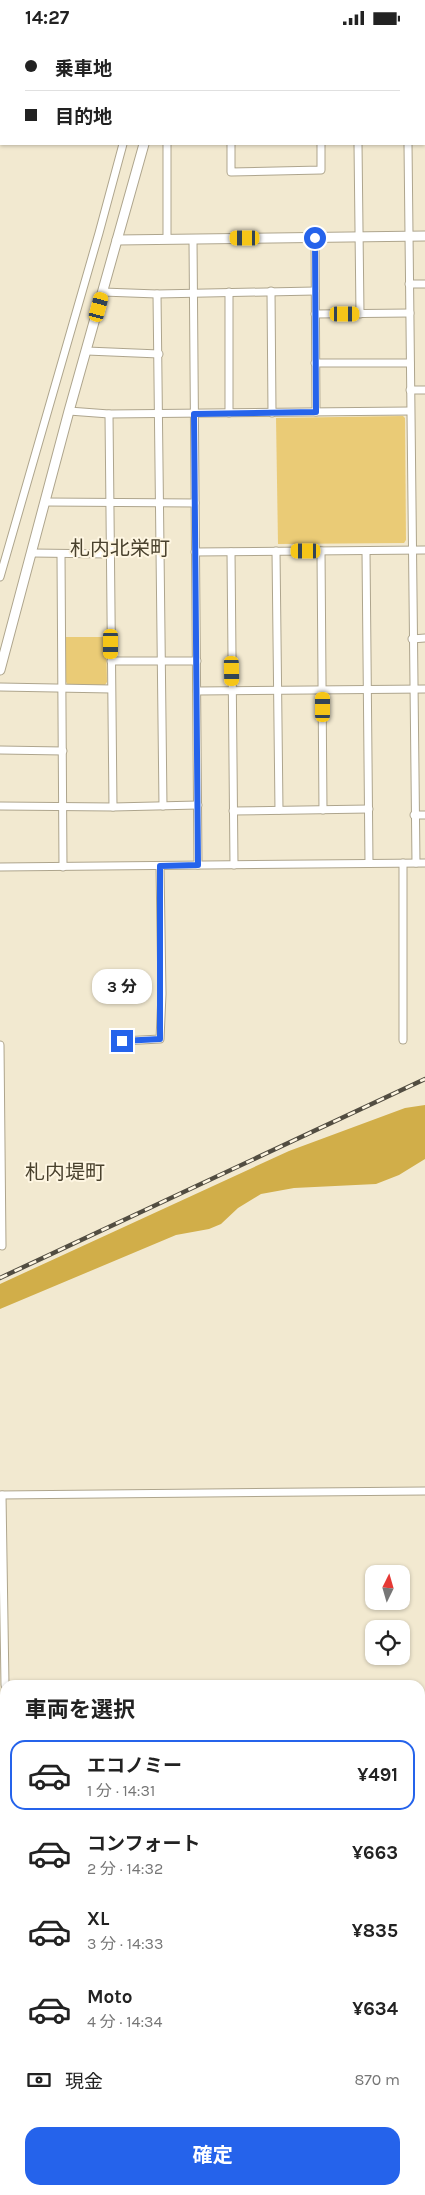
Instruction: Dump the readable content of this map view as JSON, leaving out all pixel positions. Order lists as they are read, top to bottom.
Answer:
{
  "districts": ["札内北栄町", "札内堤町"],
  "north": "top",
  "page": {
    "status": "14:27",
    "banner": ["乗車地", "目的地"],
    "bubble": "3 分",
    "heading": "車両を選択",
    "list": [
      {
        "name": "エコノミー",
        "note": "1 分 · 14:31",
        "value": "¥491"
      },
      {
        "name": "コンフォート",
        "note": "2 分 · 14:32",
        "value": "¥663"
      },
      {
        "name": "XL",
        "note": "3 分 · 14:33",
        "value": "¥835"
      },
      {
        "name": "Moto",
        "note": "4 分 · 14:34",
        "value": "¥634"
      }
    ],
    "pay": ["現金", "870 m"],
    "buttons": "確定"
  }
}
